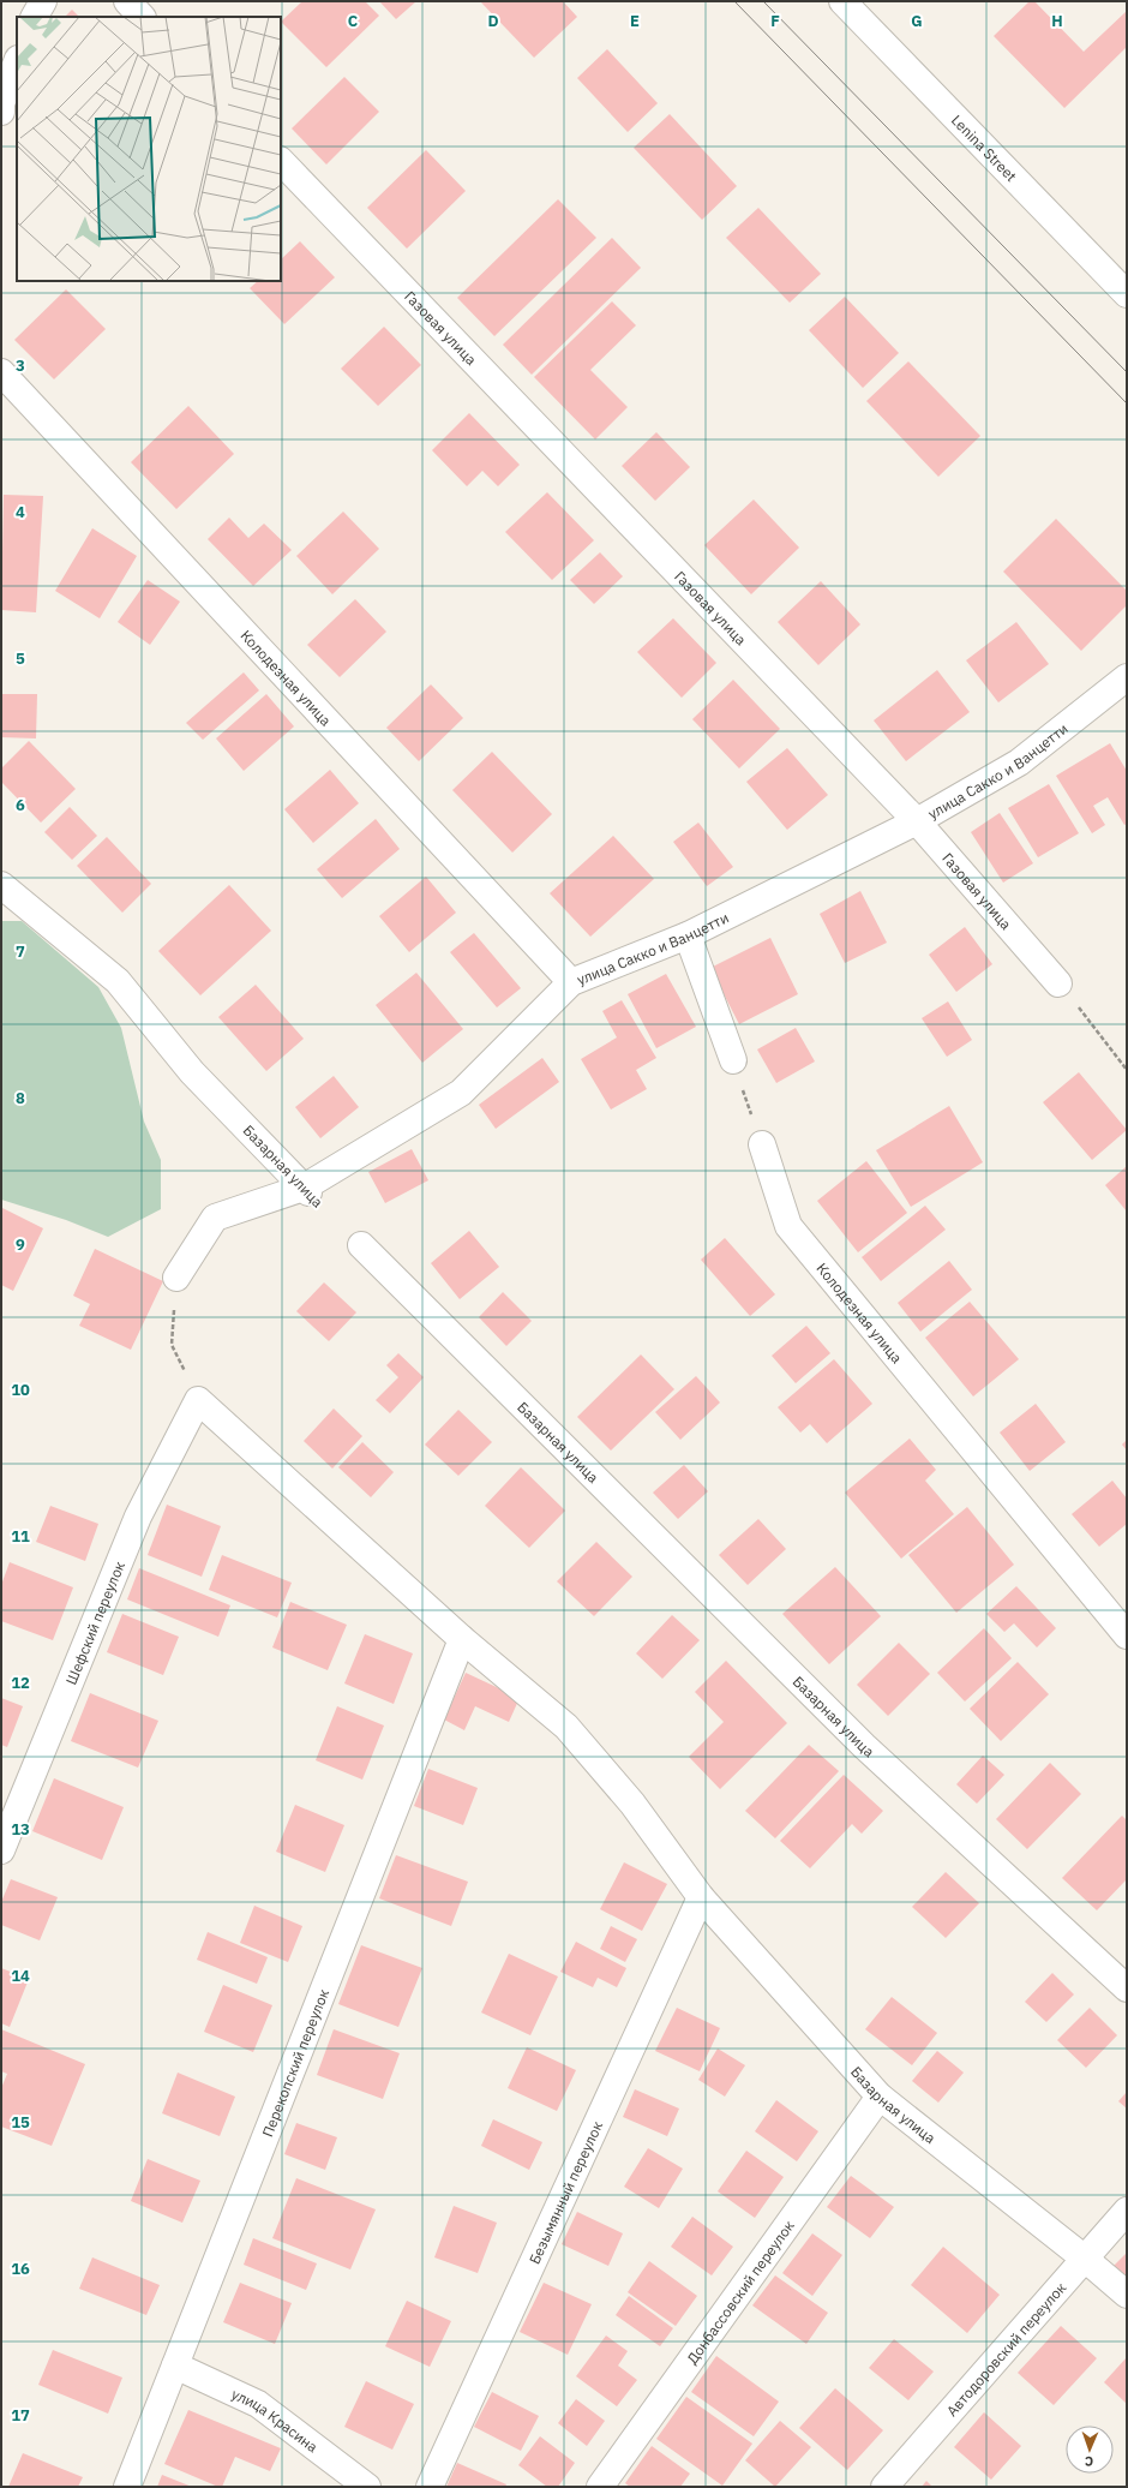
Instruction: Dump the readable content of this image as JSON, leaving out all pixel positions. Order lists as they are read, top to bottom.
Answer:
{
  "streets": {
    "street": [
      "Lenina Street",
      "Газовая улица",
      "Колодезная улица",
      "улица Сакко и Ванцетти",
      "Базарная улица",
      "Шефский переулок",
      "Перекопский переулок",
      "Безымянный переулок",
      "Донбассовский переулок",
      "Автодоровский переулок",
      "улица Красина"
    ]
  },
  "crossings": [
    ["Газовая улица", "улица Сакко и Ванцетти"],
    ["Колодезная улица", "улица Сакко и Ванцетти"],
    ["улица Сакко и Ванцетти", "Базарная улица"],
    ["Базарная улица", "Шефский переулок"],
    ["Базарная улица", "Перекопский переулок"],
    ["Базарная улица", "Безымянный переулок"],
    ["Базарная улица", "Донбассовский переулок"],
    ["Базарная улица", "Автодоровский переулок"],
    ["Перекопский переулок", "улица Красина"]
  ],
  "north": "bottom",
  "grid": {
    "columns": [
      "C",
      "D",
      "E",
      "F",
      "G",
      "H"
    ],
    "rows": [
      "3",
      "4",
      "5",
      "6",
      "7",
      "8",
      "9",
      "10",
      "11",
      "12",
      "13",
      "14",
      "15",
      "16",
      "17"
    ]
  }
}
